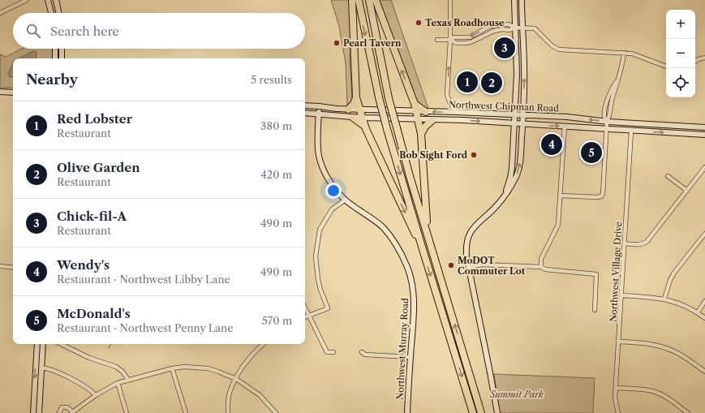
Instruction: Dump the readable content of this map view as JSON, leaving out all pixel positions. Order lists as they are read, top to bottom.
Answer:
{
  "streets": {
    "main road": ["Northwest Chipman Road", "Northwest Murray Road"],
    "street": ["Northwest Village Drive"]
  },
  "crossings": [
    ["Northwest Chipman Road", "Northwest Village Drive"],
    ["Northwest Chipman Road", "Northwest Murray Road"]
  ],
  "parks": ["Summit Park"],
  "places": [
    "Texas Roadhouse",
    "Pearl Tavern",
    "Bob Sight Ford",
    "MoDOT Commuter Lot"
  ],
  "page": {
    "map_buttons": ["+", "−"],
    "search": "Search here",
    "pins": [
      "3",
      "1",
      "2",
      "4",
      "5"
    ],
    "heading": ["Nearby", "5 results"],
    "list": [
      {
        "mark": "1",
        "name": "Red Lobster",
        "note": "Restaurant",
        "value": "380 m"
      },
      {
        "mark": "2",
        "name": "Olive Garden",
        "note": "Restaurant",
        "value": "420 m"
      },
      {
        "mark": "3",
        "name": "Chick-fil-A",
        "note": "Restaurant",
        "value": "490 m"
      },
      {
        "mark": "4",
        "name": "Wendy's",
        "note": "Restaurant · Northwest Libby Lane",
        "value": "490 m"
      },
      {
        "mark": "5",
        "name": "McDonald's",
        "note": "Restaurant · Northwest Penny Lane",
        "value": "570 m"
      }
    ]
  }
}
